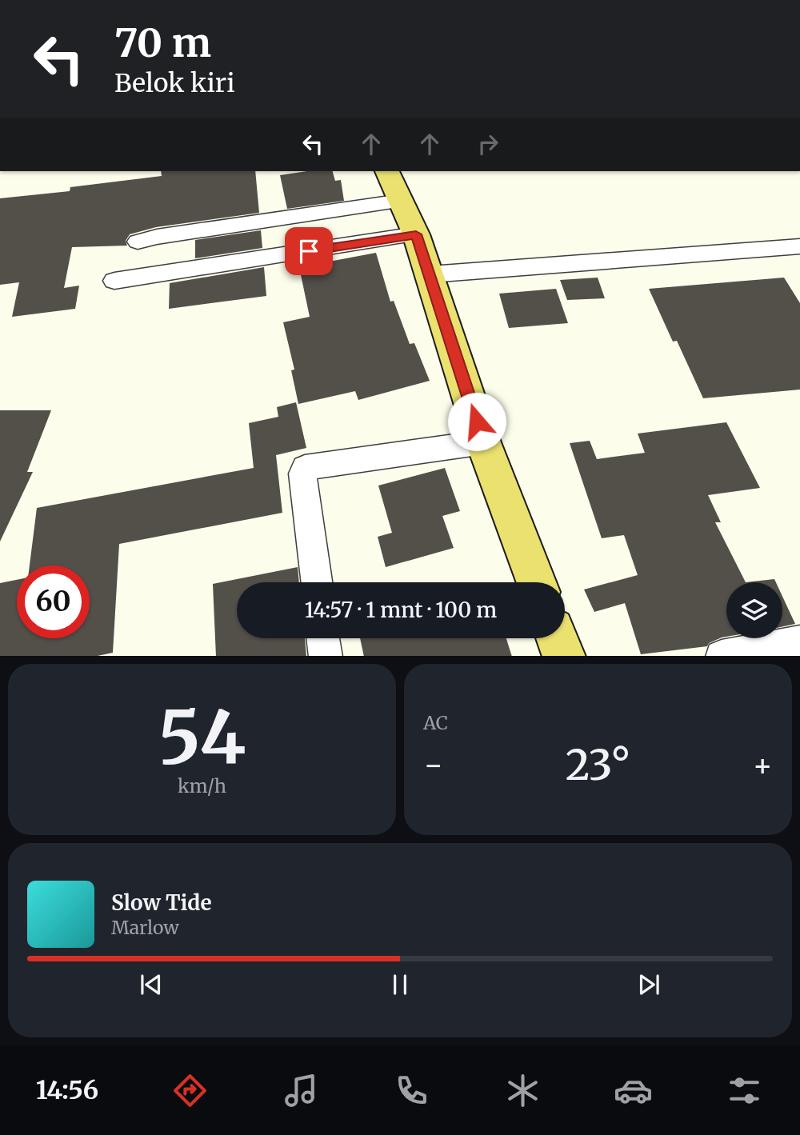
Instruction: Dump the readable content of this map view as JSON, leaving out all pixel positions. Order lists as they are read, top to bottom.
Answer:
{
  "page": {
    "turn": ["70 m", "Belok kiri"],
    "limit": "60",
    "trip": "14:57 · 1 mnt · 100 m",
    "tile": [
      ["54", "km/h"],
      "AC"
    ],
    "heat": ["−", "23°", "+"],
    "song": ["Slow Tide", "Marlow"],
    "tabs": "14:56"
  }
}
